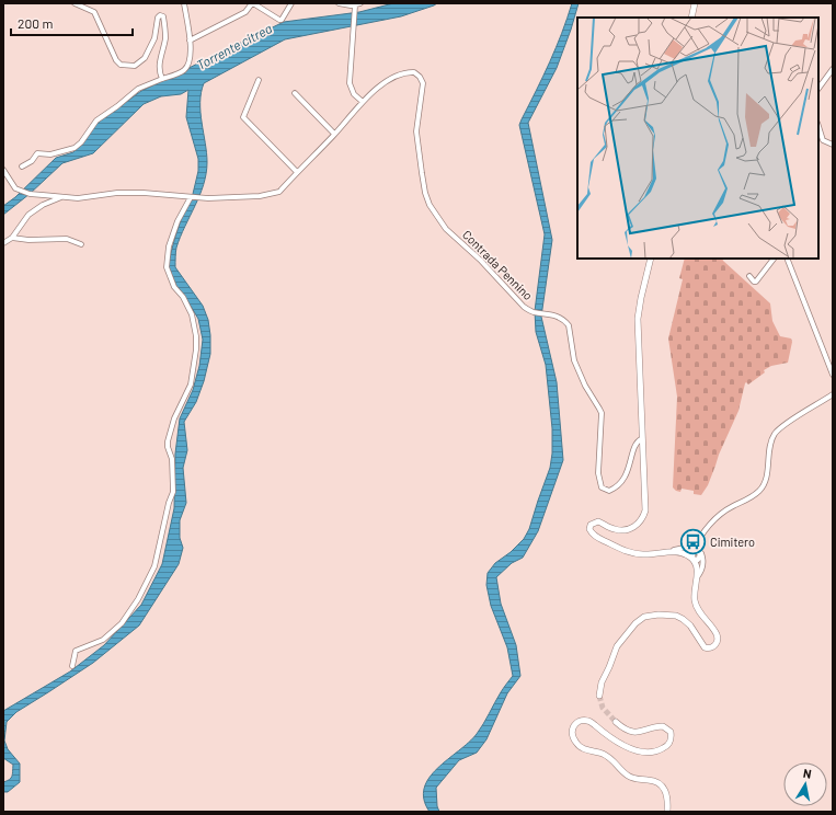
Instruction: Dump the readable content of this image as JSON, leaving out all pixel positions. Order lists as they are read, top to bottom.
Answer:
{
  "streets": {
    "street": ["Contrada Pennino"]
  },
  "water": ["Torrente citrea"],
  "places": {
    "bus stop": ["Cimitero"]
  },
  "scale_bar": "200 m",
  "north": "top"
}
